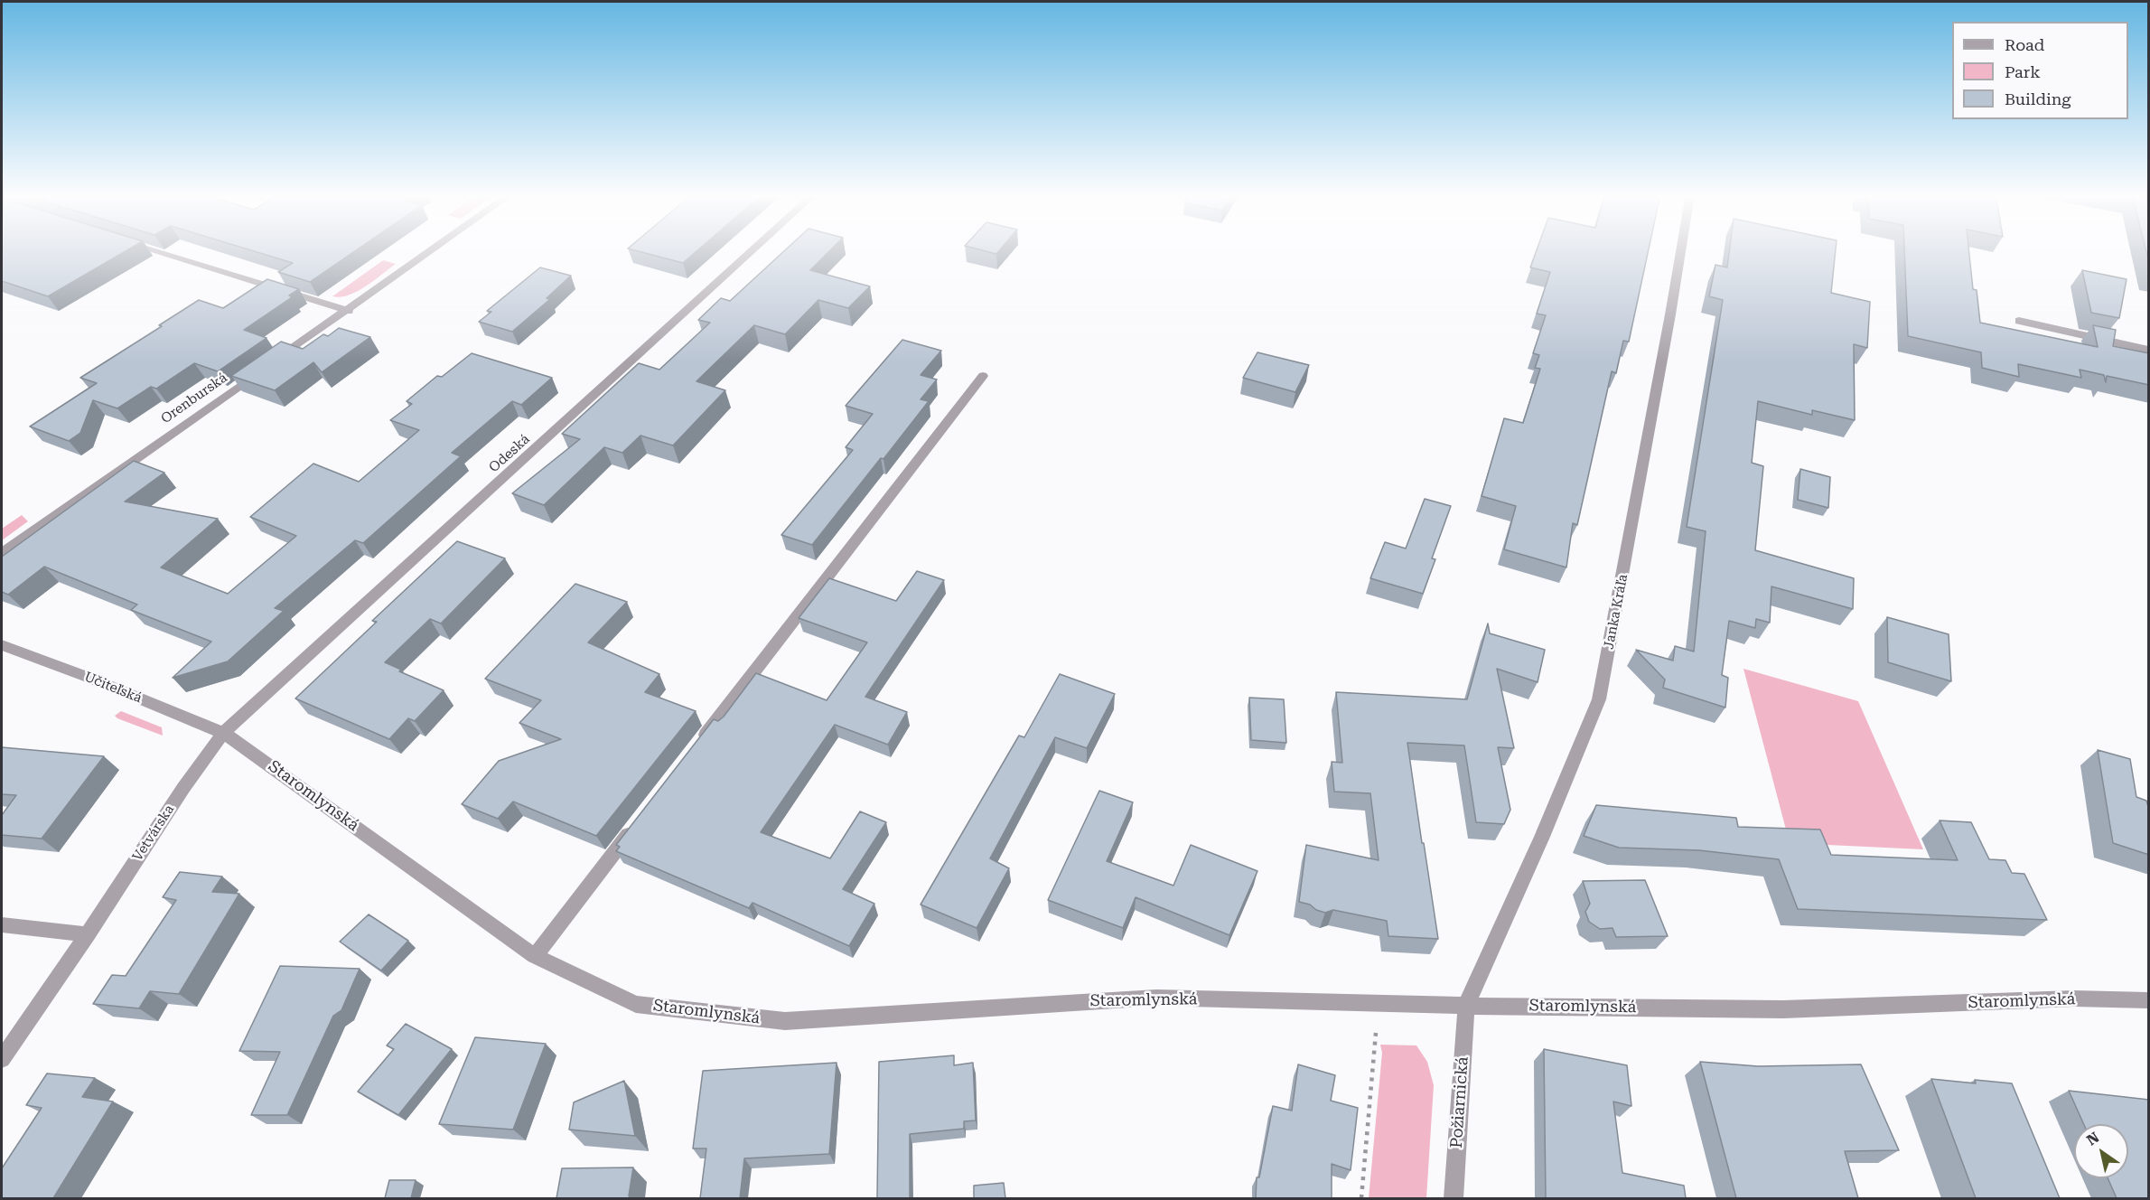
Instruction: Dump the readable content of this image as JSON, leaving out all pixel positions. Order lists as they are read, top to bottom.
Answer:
{
  "streets": {
    "street": [
      "Orenburská",
      "Odeská",
      "Janka Kráľa",
      "Učiteľská",
      "Staromlynská",
      "Vetvárska",
      "Požiarnická"
    ]
  },
  "crossings": [
    ["Odeská", "Učiteľská"],
    ["Odeská", "Staromlynská"],
    ["Odeská", "Vetvárska"],
    ["Janka Kráľa", "Staromlynská"],
    ["Janka Kráľa", "Požiarnická"],
    ["Učiteľská", "Staromlynská"],
    ["Učiteľská", "Vetvárska"],
    ["Staromlynská", "Vetvárska"],
    ["Staromlynská", "Požiarnická"]
  ],
  "legend": ["Road", "Park", "Building"],
  "north": "top left"
}
